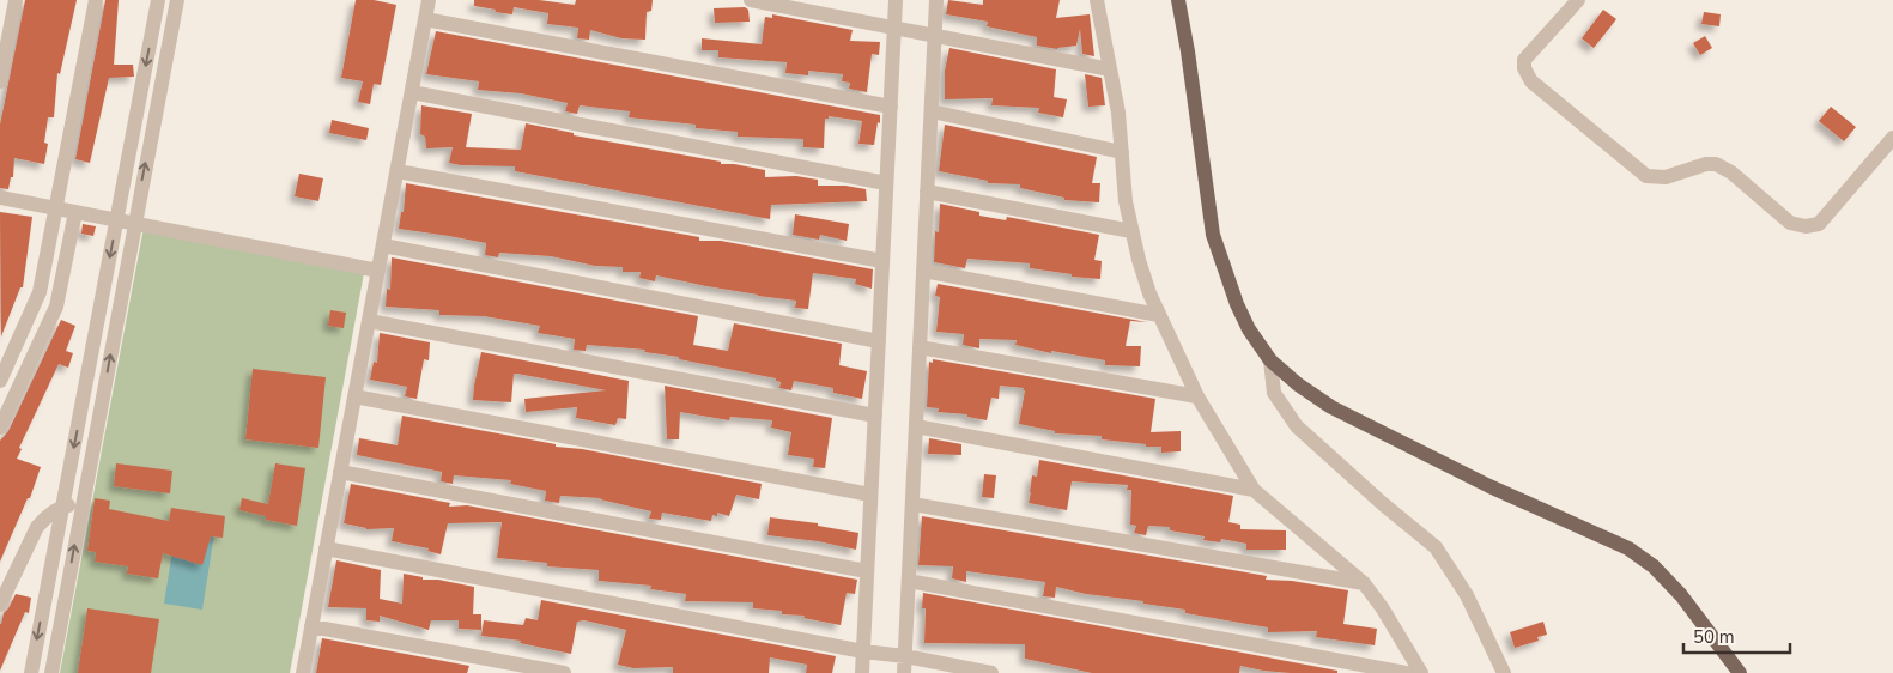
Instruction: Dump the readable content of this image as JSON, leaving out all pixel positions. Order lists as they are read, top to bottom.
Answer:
{
  "scale_bar": "50 m"
}
